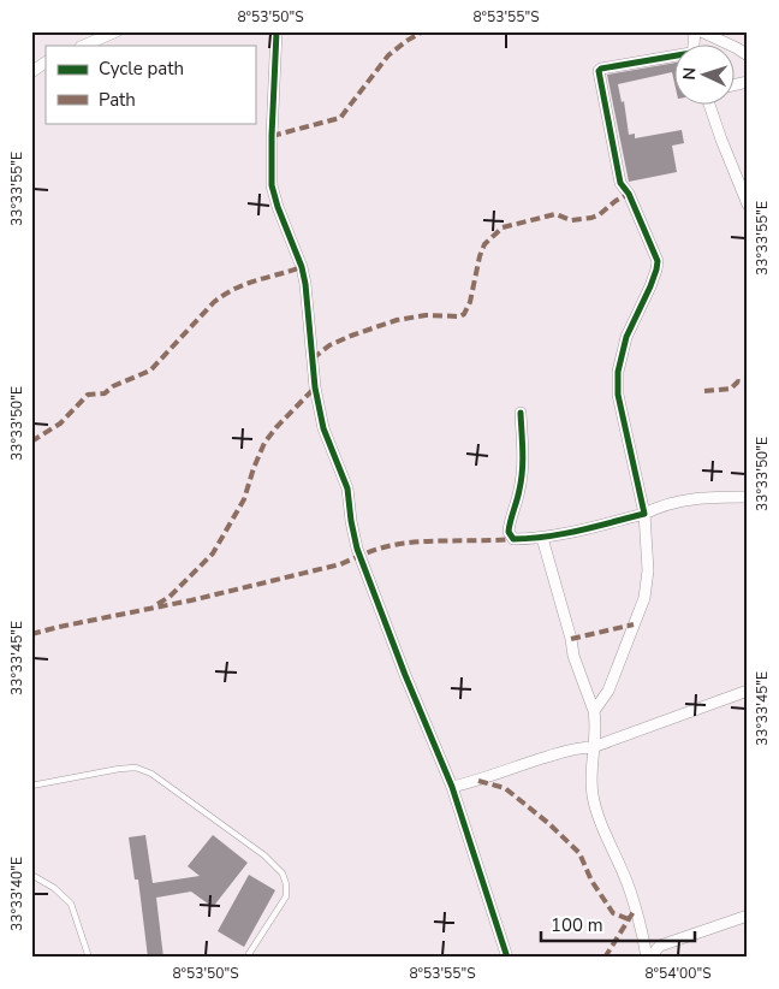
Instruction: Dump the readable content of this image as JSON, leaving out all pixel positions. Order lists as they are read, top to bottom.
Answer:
{
  "legend": ["Cycle path", "Path"],
  "scale_bar": "100 m",
  "north": "left",
  "coordinates": [
    "8°53'50\"S",
    "8°53'55\"S",
    "33°33'55\"E",
    "33°33'50\"E",
    "33°33'45\"E",
    "33°33'40\"E",
    "8°54'00\"S"
  ]
}
